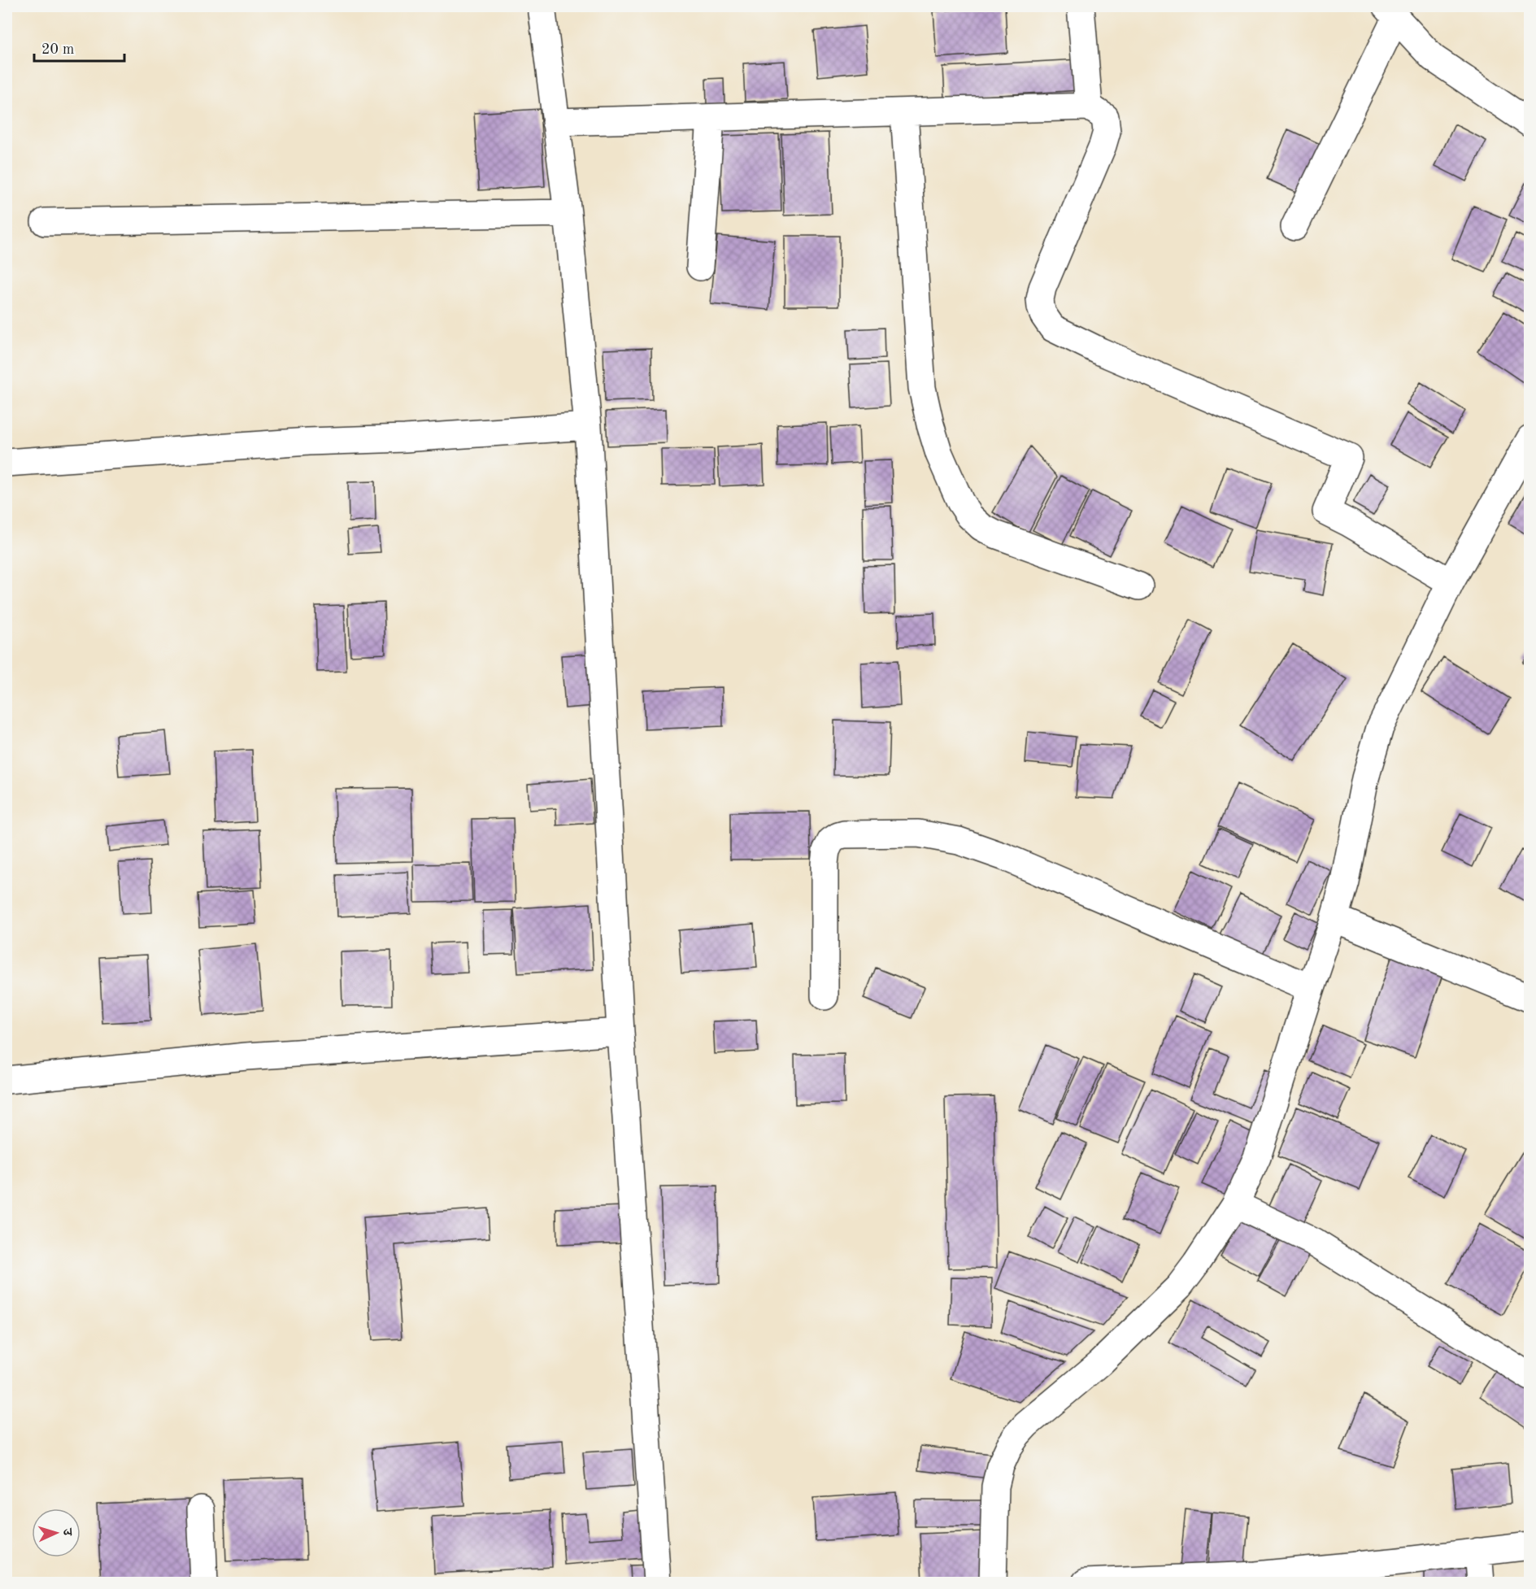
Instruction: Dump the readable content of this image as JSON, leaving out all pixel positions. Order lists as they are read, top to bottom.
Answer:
{
  "scale_bar": "20 m",
  "north": "right"
}
